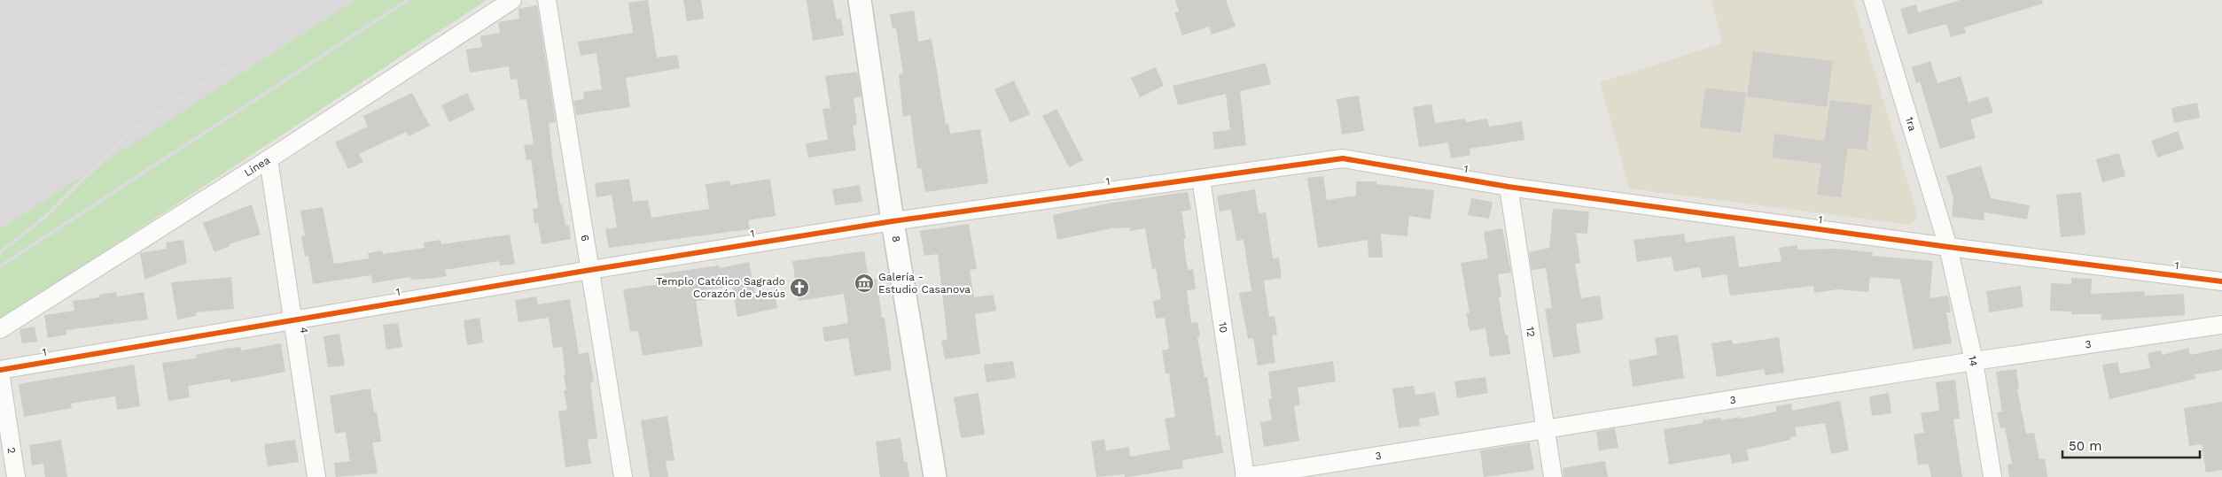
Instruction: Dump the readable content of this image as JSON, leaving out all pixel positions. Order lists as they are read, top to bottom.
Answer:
{
  "streets": {
    "street": [
      "1ra",
      "Línea",
      "1",
      "6",
      "8",
      "10",
      "4",
      "12",
      "3",
      "14",
      "2"
    ]
  },
  "crossings": [
    ["1ra", "1"],
    ["1ra", "14"],
    ["Línea", "4"],
    ["1", "6"],
    ["1", "8"],
    ["1", "10"],
    ["1", "4"],
    ["1", "12"],
    ["1", "14"],
    ["1", "2"],
    ["10", "3"],
    ["12", "3"],
    ["3", "14"]
  ],
  "places": {
    "museum": ["Galería - Estudio Casanova"],
    "church": ["Templo Católico Sagrado Corazón de Jesús"]
  },
  "scale_bar": "50 m"
}
